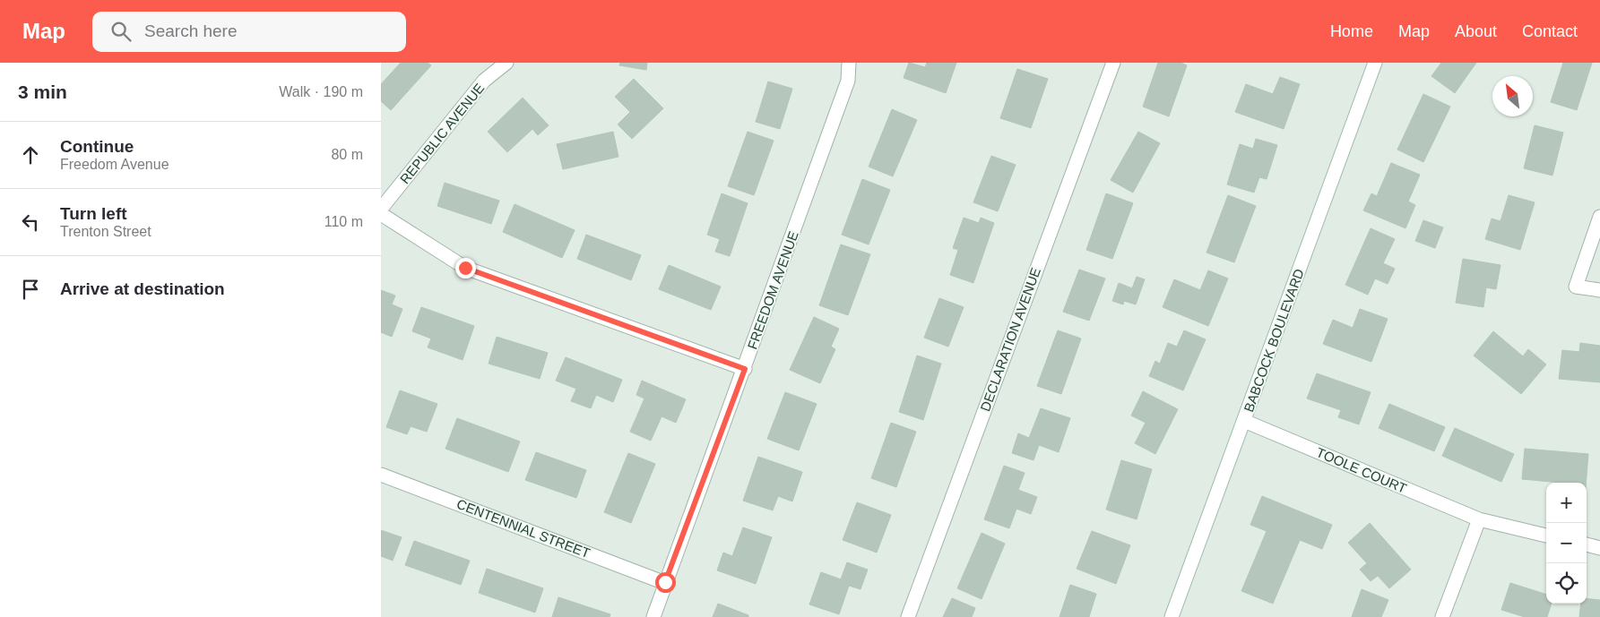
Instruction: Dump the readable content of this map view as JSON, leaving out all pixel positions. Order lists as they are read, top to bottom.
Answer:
{
  "streets": {
    "street": [
      "REPUBLIC AVENUE",
      "FREEDOM AVENUE",
      "DECLARATION AVENUE",
      "BABCOCK BOULEVARD",
      "TOOLE COURT",
      "CENTENNIAL STREET"
    ]
  },
  "crossings": [
    ["FREEDOM AVENUE", "CENTENNIAL STREET"],
    ["BABCOCK BOULEVARD", "TOOLE COURT"]
  ],
  "north": "top left",
  "page": {
    "header": "Map",
    "search": "Search here",
    "nav": [
      "Home",
      "Map",
      "About",
      "Contact"
    ],
    "heading": ["3 min", "Walk · 190 m"],
    "list": [
      ["Continue", "Freedom Avenue", "80 m"],
      ["Turn left", "Trenton Street", "110 m"],
      "Arrive at destination"
    ],
    "map_buttons": ["+", "−"]
  }
}
